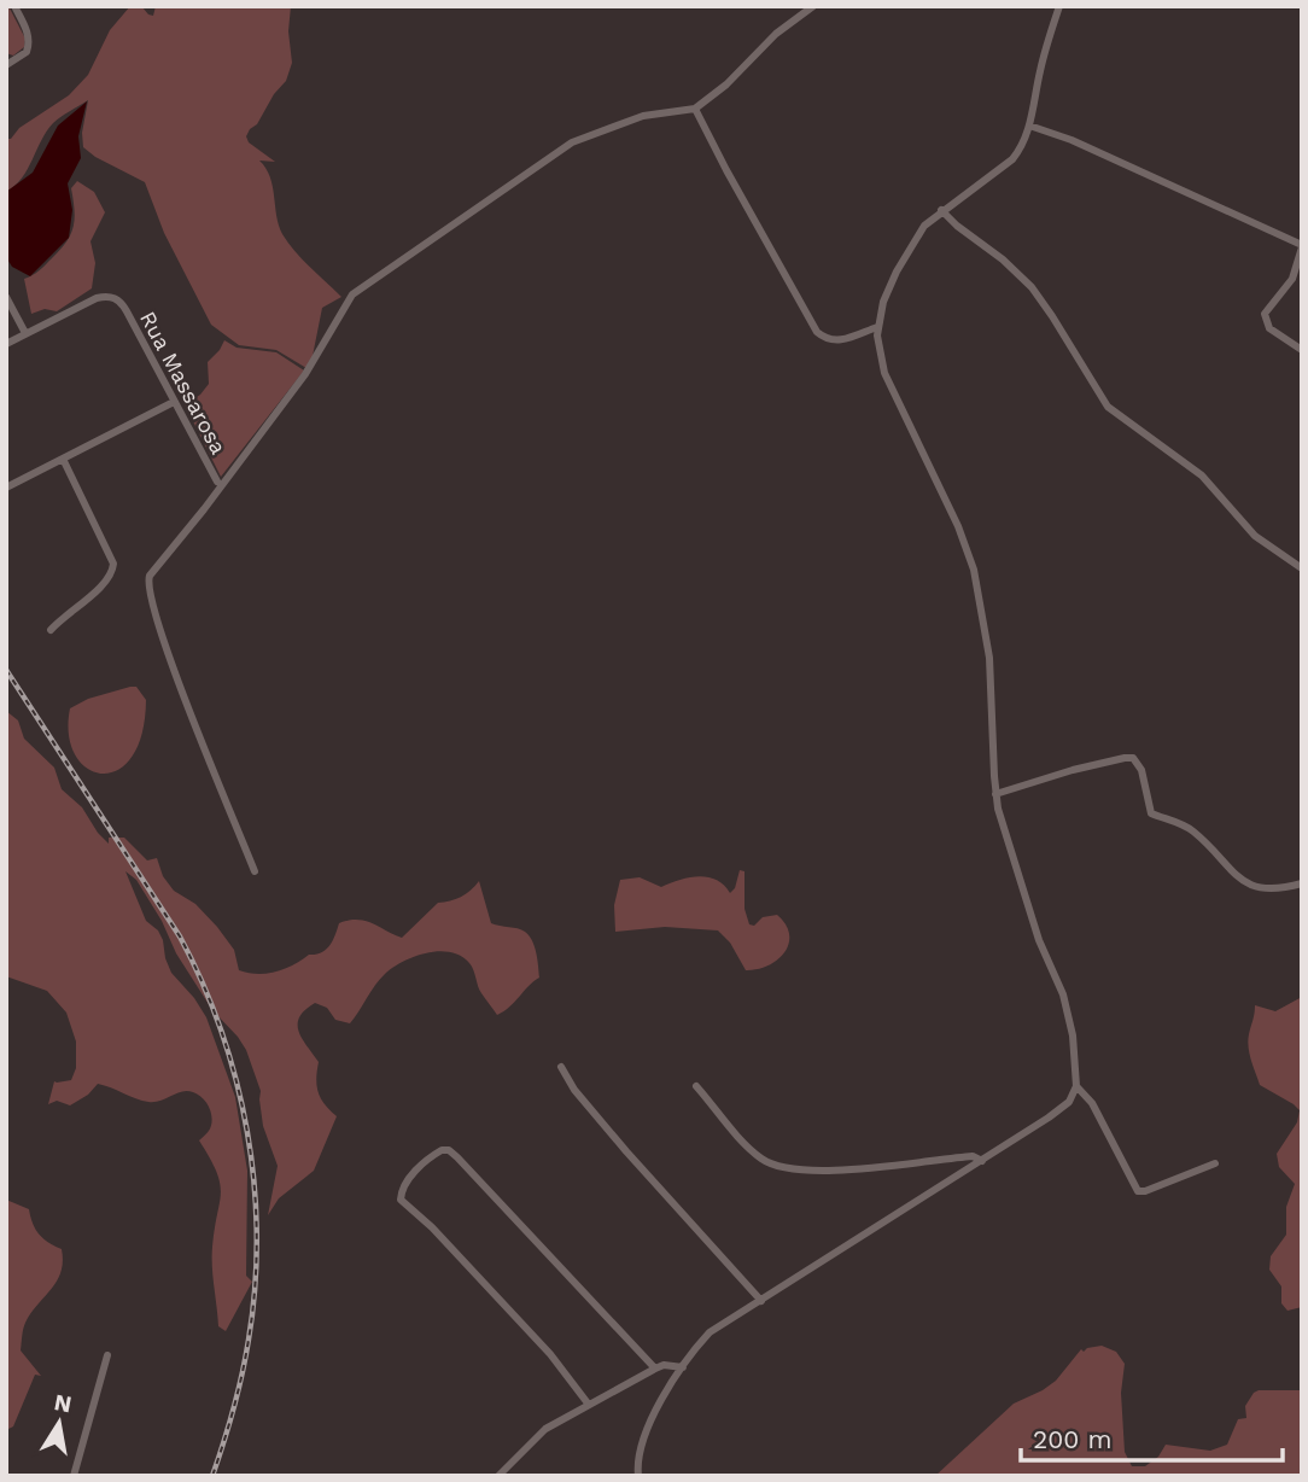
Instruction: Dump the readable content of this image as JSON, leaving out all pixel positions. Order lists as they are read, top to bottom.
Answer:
{
  "streets": {
    "street": ["Rua Massarosa"]
  },
  "scale_bar": "200 m",
  "north": "top"
}
